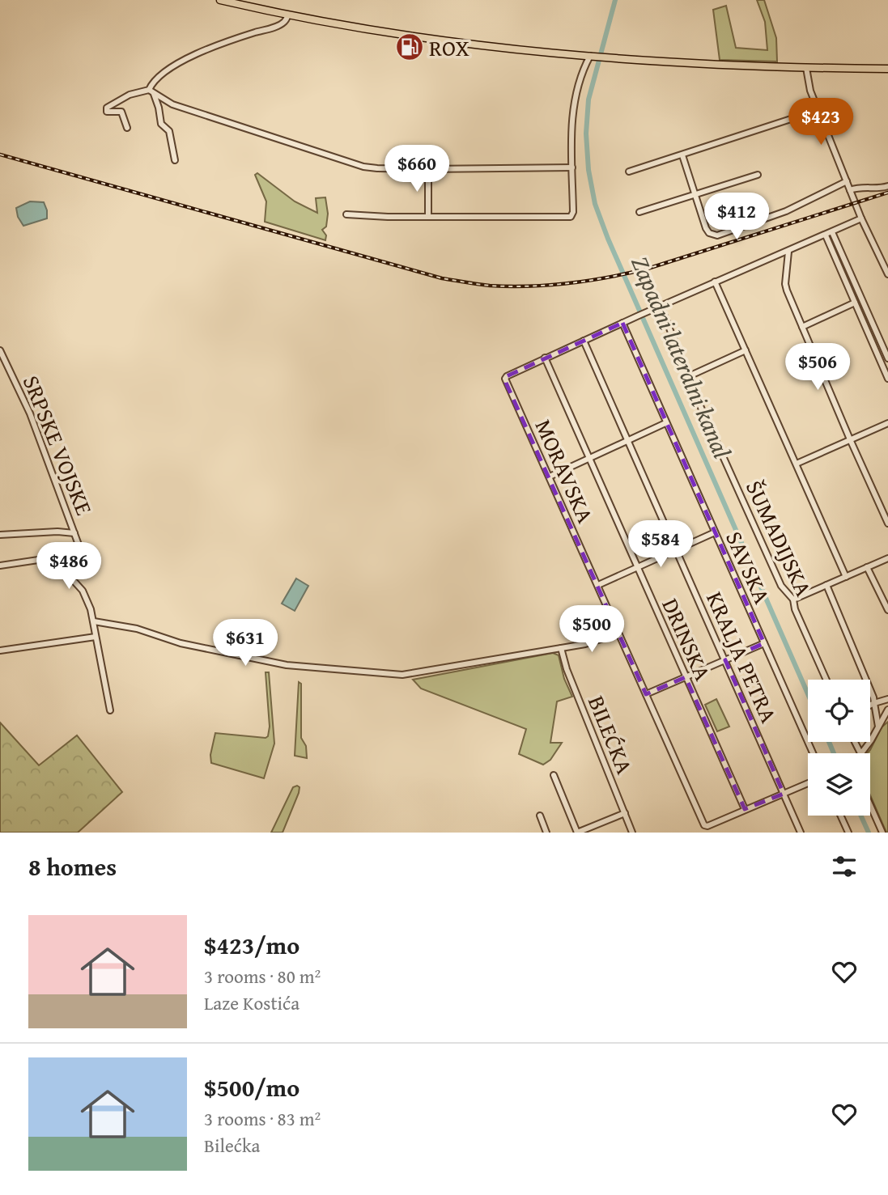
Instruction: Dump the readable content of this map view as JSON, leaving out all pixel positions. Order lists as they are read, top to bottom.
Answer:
{
  "streets": {
    "street": [
      "SRPSKE VOJSKE",
      "MORAVSKA",
      "ŠUMADIJSKA",
      "SAVSKA",
      "DRINSKA",
      "KRALJA PETRA",
      "BILEĆKA"
    ]
  },
  "crossings": [
    ["MORAVSKA", "DRINSKA"]
  ],
  "water": ["Zapadni lateralni kanal"],
  "places": {
    "fuel station": ["ROX"]
  },
  "page": {
    "price": [
      "$423",
      "$660",
      "$412",
      "$506",
      "$584",
      "$486",
      "$500",
      "$631"
    ],
    "heading": "8 homes",
    "list": [
      {
        "name": "$423/mo",
        "note": "3 rooms · 80 m² · Laze Kostića"
      },
      {
        "name": "$500/mo",
        "note": "3 rooms · 83 m² · Bilećka"
      }
    ]
  }
}
